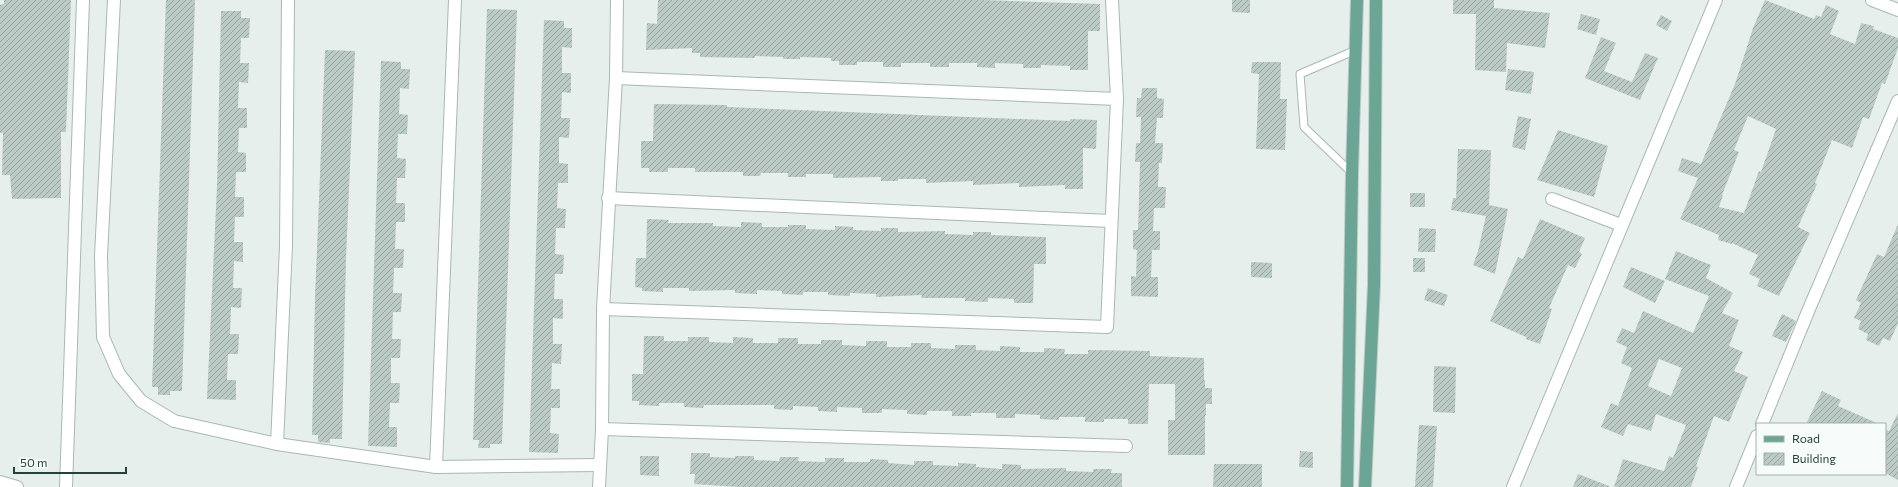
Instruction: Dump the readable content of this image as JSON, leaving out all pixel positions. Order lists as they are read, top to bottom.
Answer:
{
  "legend": ["Road", "Building"],
  "scale_bar": "50 m"
}
